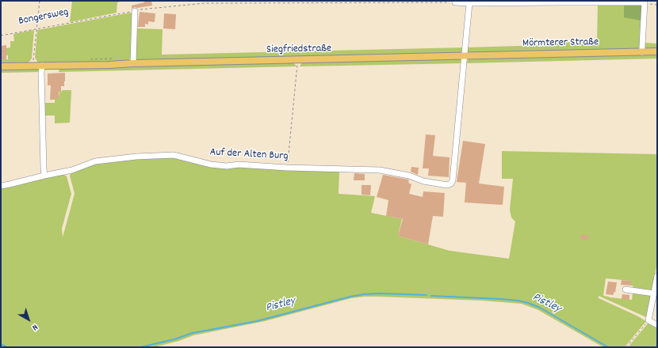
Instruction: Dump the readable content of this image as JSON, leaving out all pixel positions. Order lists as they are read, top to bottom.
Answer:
{
  "streets": {
    "main road": ["Mörmterer Straße", "Siegfriedstraße"],
    "street": ["Auf der Alten Burg"],
    "path": ["Bongersweg"]
  },
  "crossings": [
    ["Mörmterer Straße", "Siegfriedstraße"],
    ["Mörmterer Straße", "Auf der Alten Burg"],
    ["Siegfriedstraße", "Auf der Alten Burg"]
  ],
  "water": ["Pistley"],
  "north": "bottom right"
}
